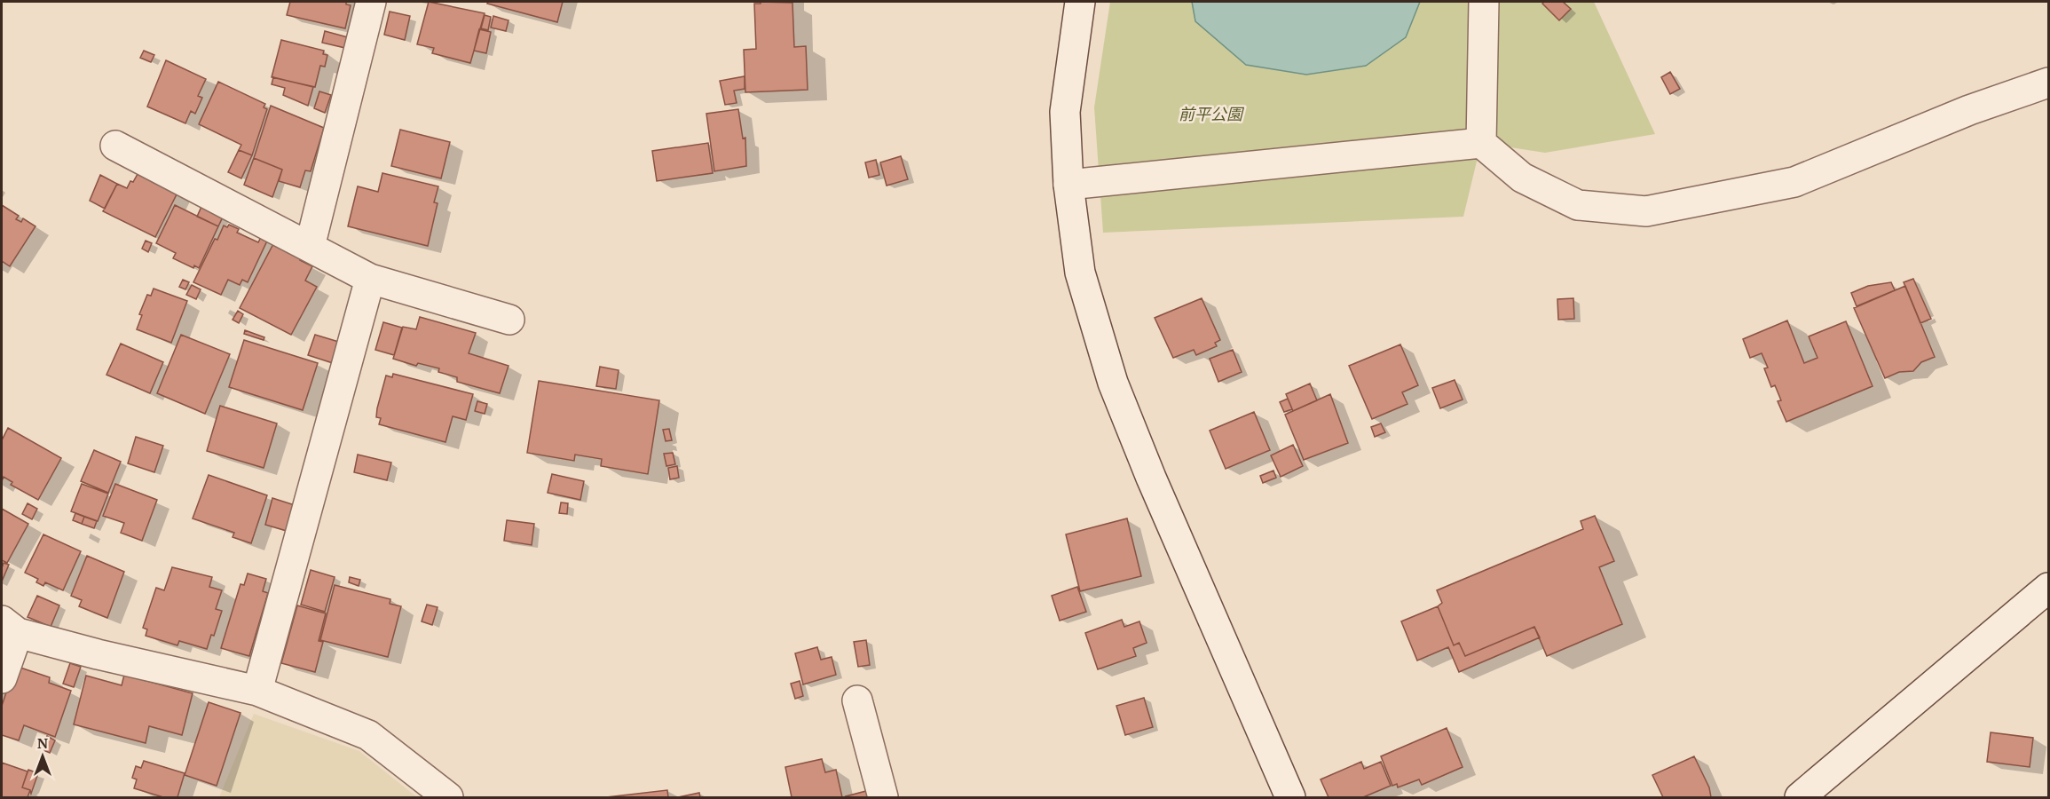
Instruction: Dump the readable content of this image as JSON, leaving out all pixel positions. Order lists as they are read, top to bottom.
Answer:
{
  "parks": ["前平公園"],
  "north": "top"
}
